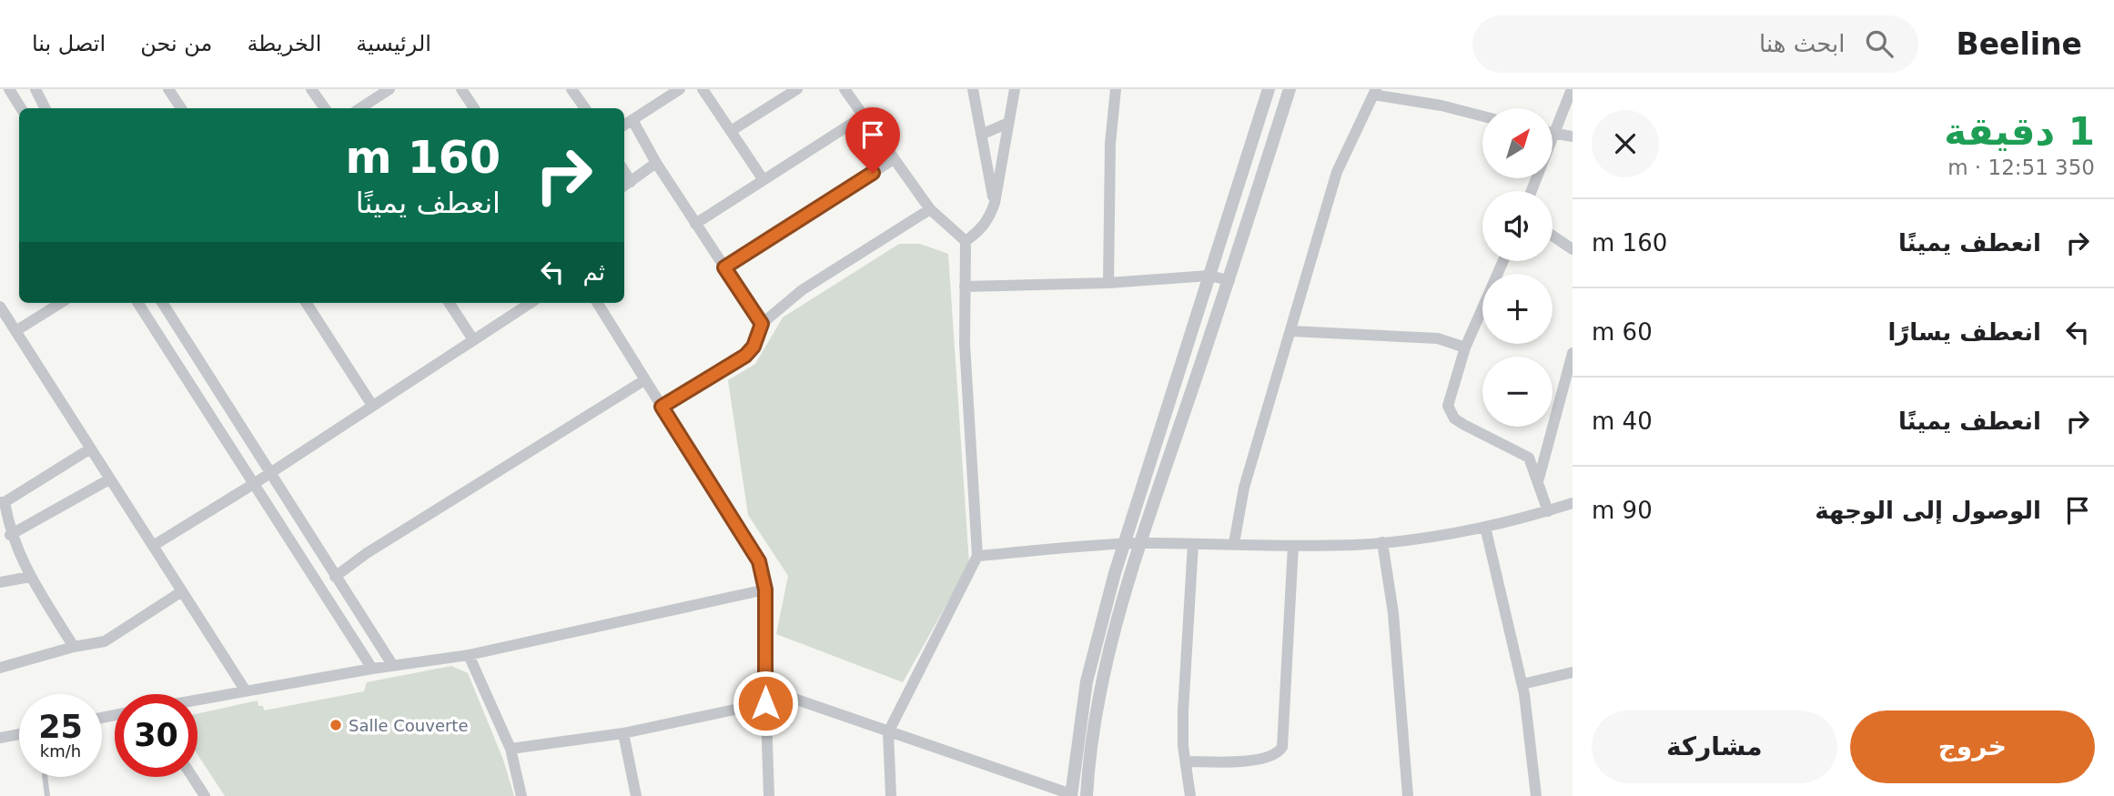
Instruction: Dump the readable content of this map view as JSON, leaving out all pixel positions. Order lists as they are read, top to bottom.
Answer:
{
  "places": ["Salle Couverte"],
  "north": "top right",
  "page": {
    "header": "Beeline",
    "search": "ابحث هنا",
    "nav": [
      "الرئيسية",
      "الخريطة",
      "من نحن",
      "اتصل بنا"
    ],
    "heading": ["1 دقيقة", "350 m · 12:51"],
    "map_buttons": ["+", "−"],
    "turn": ["160 m", "انعطف يمينًا"],
    "list": [
      {
        "name": "انعطف يمينًا",
        "value": "160 m"
      },
      {
        "name": "انعطف يسارًا",
        "value": "60 m"
      },
      {
        "name": "انعطف يمينًا",
        "value": "40 m"
      },
      {
        "name": "الوصول إلى الوجهة",
        "value": "90 m"
      }
    ],
    "then": "ثم",
    "speed": "25 km/h",
    "limit": "30",
    "buttons": ["خروج", "مشاركة"]
  }
}
